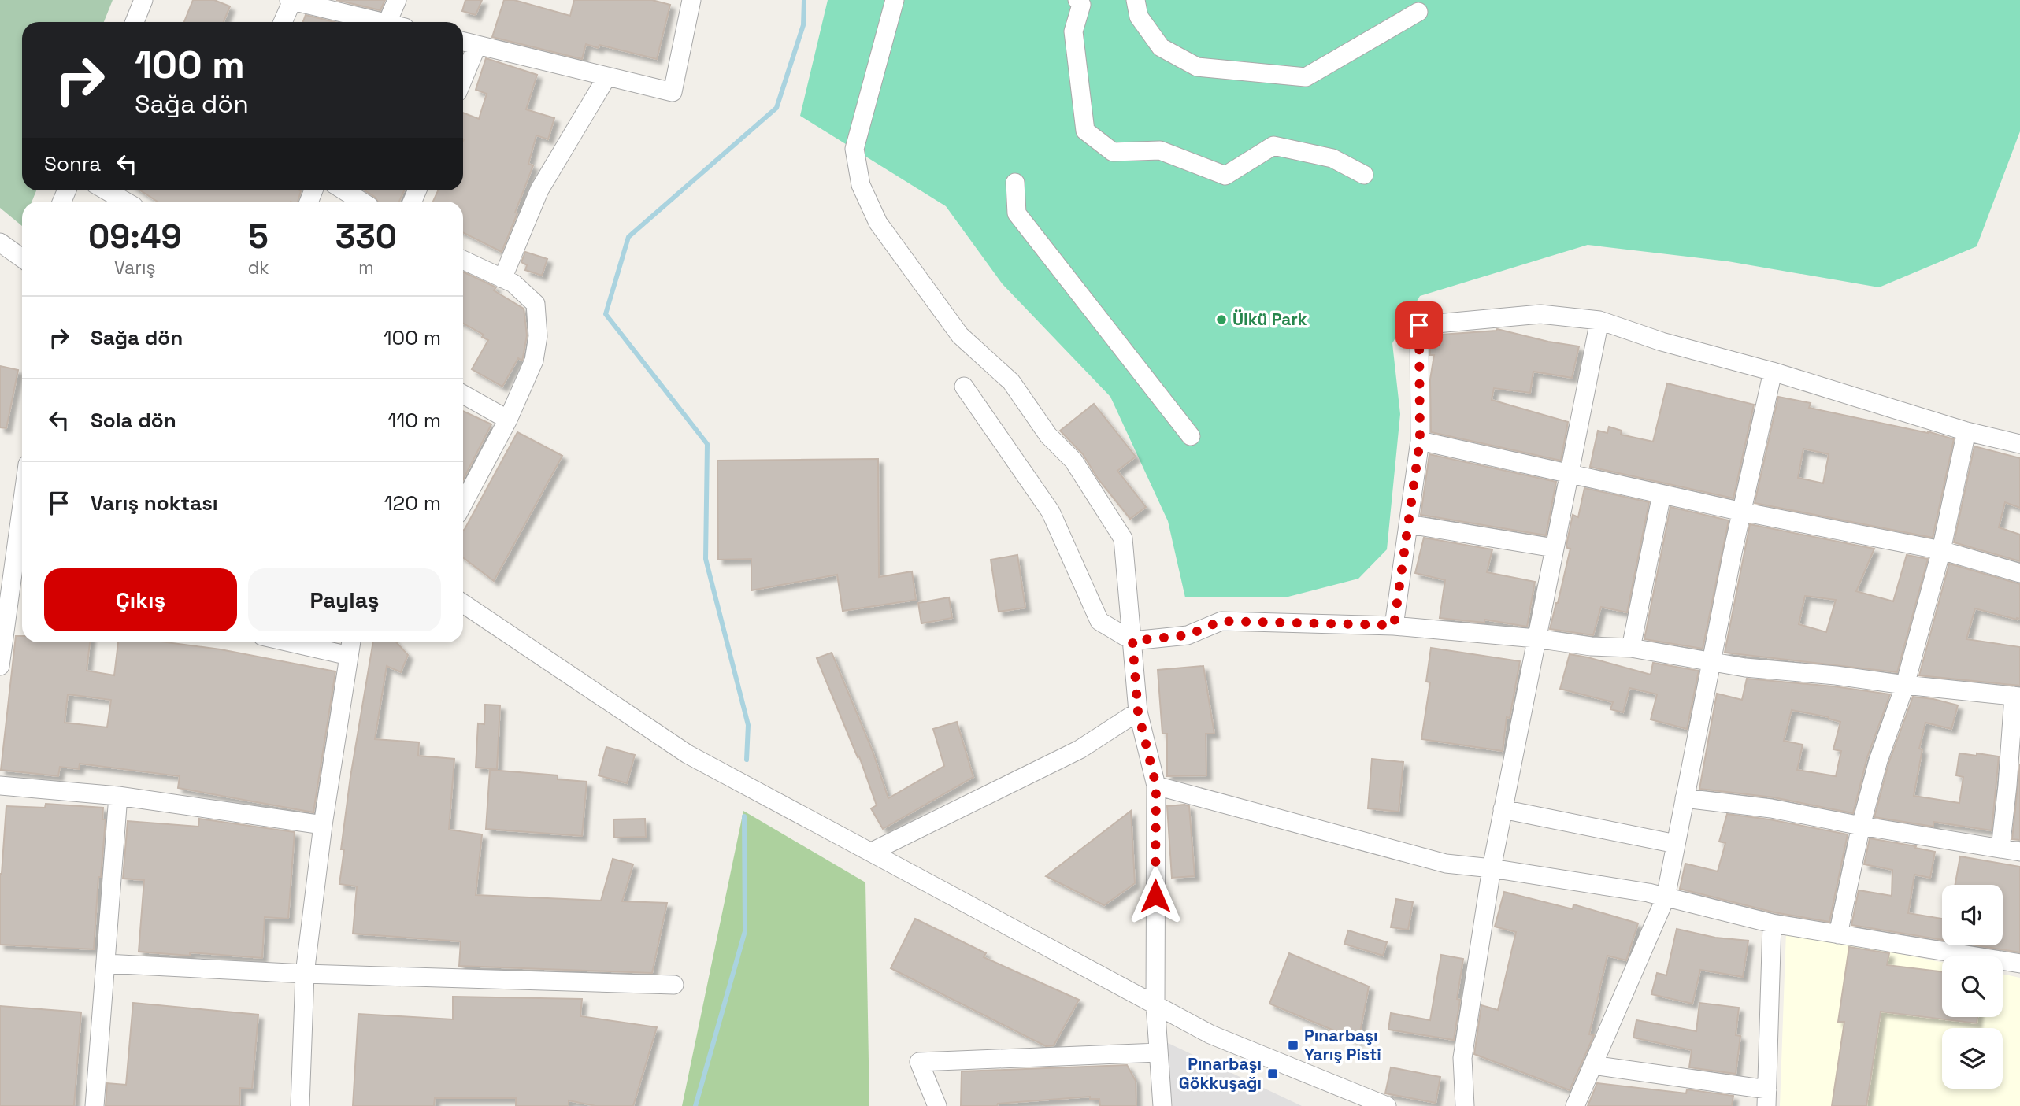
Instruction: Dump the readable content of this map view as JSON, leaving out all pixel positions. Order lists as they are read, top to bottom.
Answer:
{
  "places": {
    "other": ["Ülkü Park"],
    "transit": ["Pınarbaşı Yarış Pisti", "Pınarbaşı Gökkuşağı"]
  },
  "page": {
    "turn": ["100 m", "Sağa dön"],
    "then": "Sonra",
    "eta": [
      "09:49",
      "Varış",
      "5",
      "dk",
      "330",
      "m"
    ],
    "list": [
      {
        "name": "Sağa dön",
        "value": "100 m"
      },
      {
        "name": "Sola dön",
        "value": "110 m"
      },
      {
        "name": "Varış noktası",
        "value": "120 m"
      }
    ],
    "buttons": ["Çıkış", "Paylaş"]
  }
}
